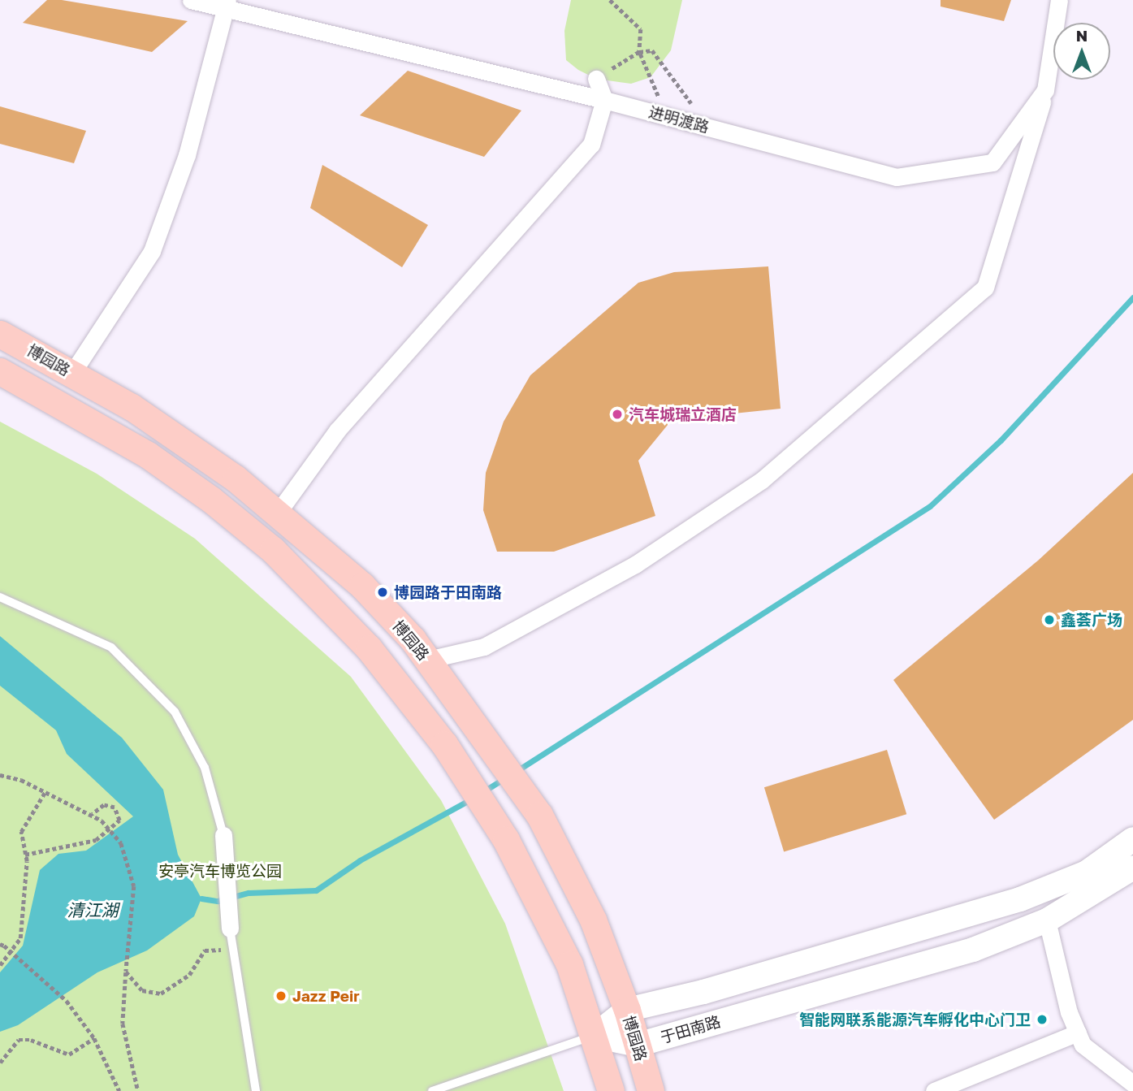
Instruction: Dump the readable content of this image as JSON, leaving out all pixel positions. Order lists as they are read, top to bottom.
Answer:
{
  "streets": {
    "main road": ["博园路"],
    "street": ["进明渡路", "于田南路"]
  },
  "crossings": [
    ["博园路", "于田南路"]
  ],
  "water": ["清江湖"],
  "parks": ["安亭汽车博览公园"],
  "places": [
    "汽车城瑞立酒店",
    "博园路于田南路",
    "鑫荟广场",
    "Jazz Peir",
    "智能网联系能源汽车孵化中心门卫"
  ],
  "north": "top"
}
